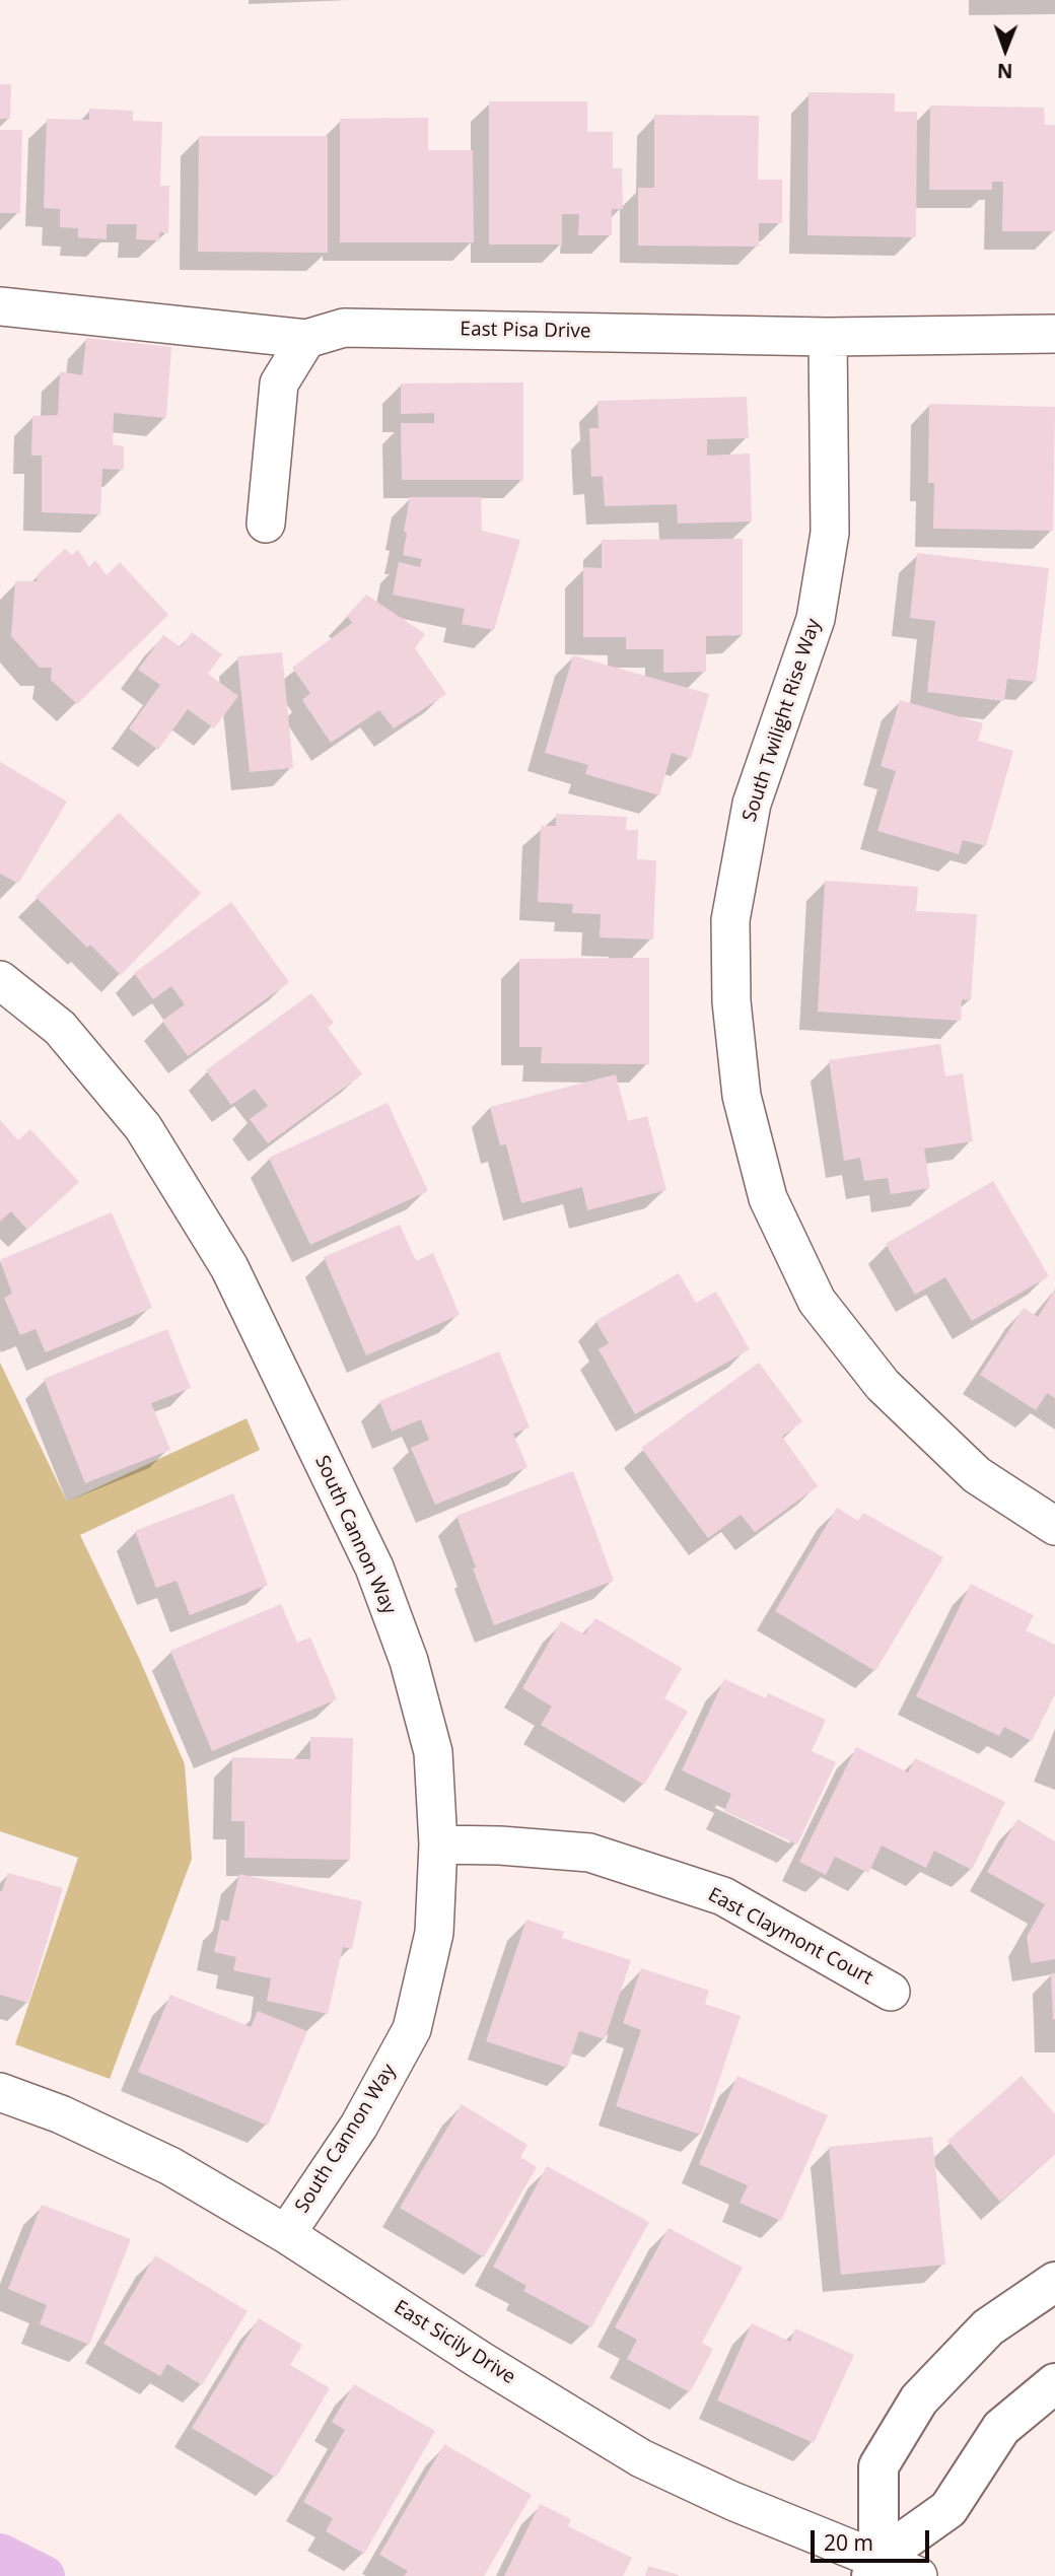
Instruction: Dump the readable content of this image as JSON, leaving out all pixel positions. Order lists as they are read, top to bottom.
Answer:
{
  "streets": {
    "street": [
      "East Pisa Drive",
      "South Twilight Rise Way",
      "South Cannon Way",
      "East Claymont Court",
      "East Sicily Drive"
    ]
  },
  "crossings": [
    ["East Pisa Drive", "South Twilight Rise Way"],
    ["South Cannon Way", "East Claymont Court"],
    ["South Cannon Way", "East Sicily Drive"]
  ],
  "scale_bar": "20 m",
  "north": "bottom"
}
